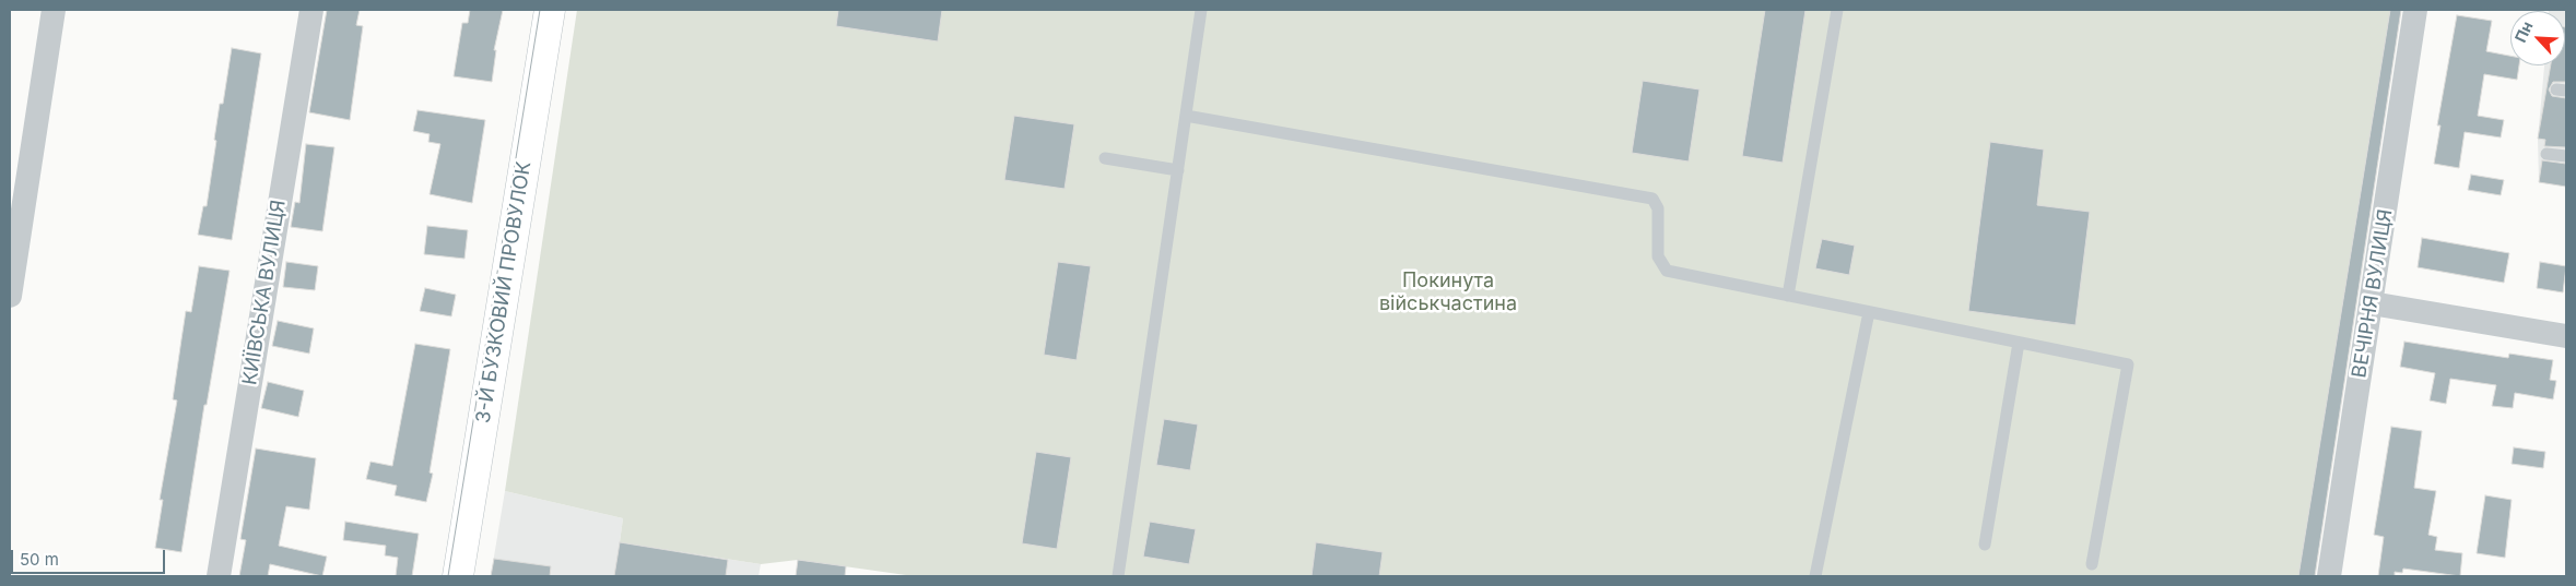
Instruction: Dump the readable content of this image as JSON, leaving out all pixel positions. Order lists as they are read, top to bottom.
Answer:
{
  "streets": {
    "street": ["КИЇВСЬКА ВУЛИЦЯ", "3-Й БУЗКОВИЙ ПРОВУЛОК", "ВЕЧІРНЯ ВУЛИЦЯ"]
  },
  "parks": ["Покинута військчастина"],
  "scale_bar": "50 m",
  "north": "top left"
}
